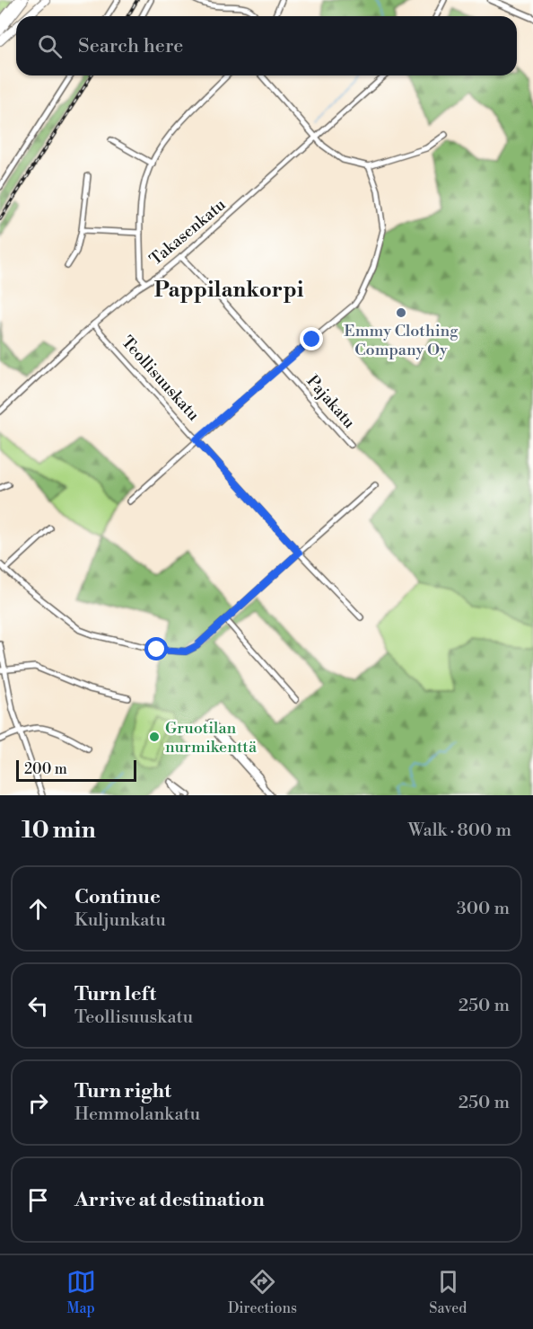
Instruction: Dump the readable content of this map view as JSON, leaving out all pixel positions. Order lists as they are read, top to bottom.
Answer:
{
  "streets": {
    "street": ["Takasenkatu", "Teollisuuskatu", "Pajakatu"]
  },
  "crossings": [
    ["Takasenkatu", "Teollisuuskatu"],
    ["Takasenkatu", "Pajakatu"]
  ],
  "districts": ["Pappilankorpi"],
  "places": ["Emmy Clothing Company Oy", "Gruotilan nurmikenttä"],
  "scale_bar": "200 m",
  "page": {
    "search": "Search here",
    "scale": "200 m",
    "heading": ["10 min", "Walk · 800 m"],
    "list": [
      ["Continue", "Kuljunkatu", "300 m"],
      ["Turn left", "Teollisuuskatu", "250 m"],
      ["Turn right", "Hemmolankatu", "250 m"],
      "Arrive at destination"
    ],
    "nav": ["Map", "Directions", "Saved"]
  }
}
